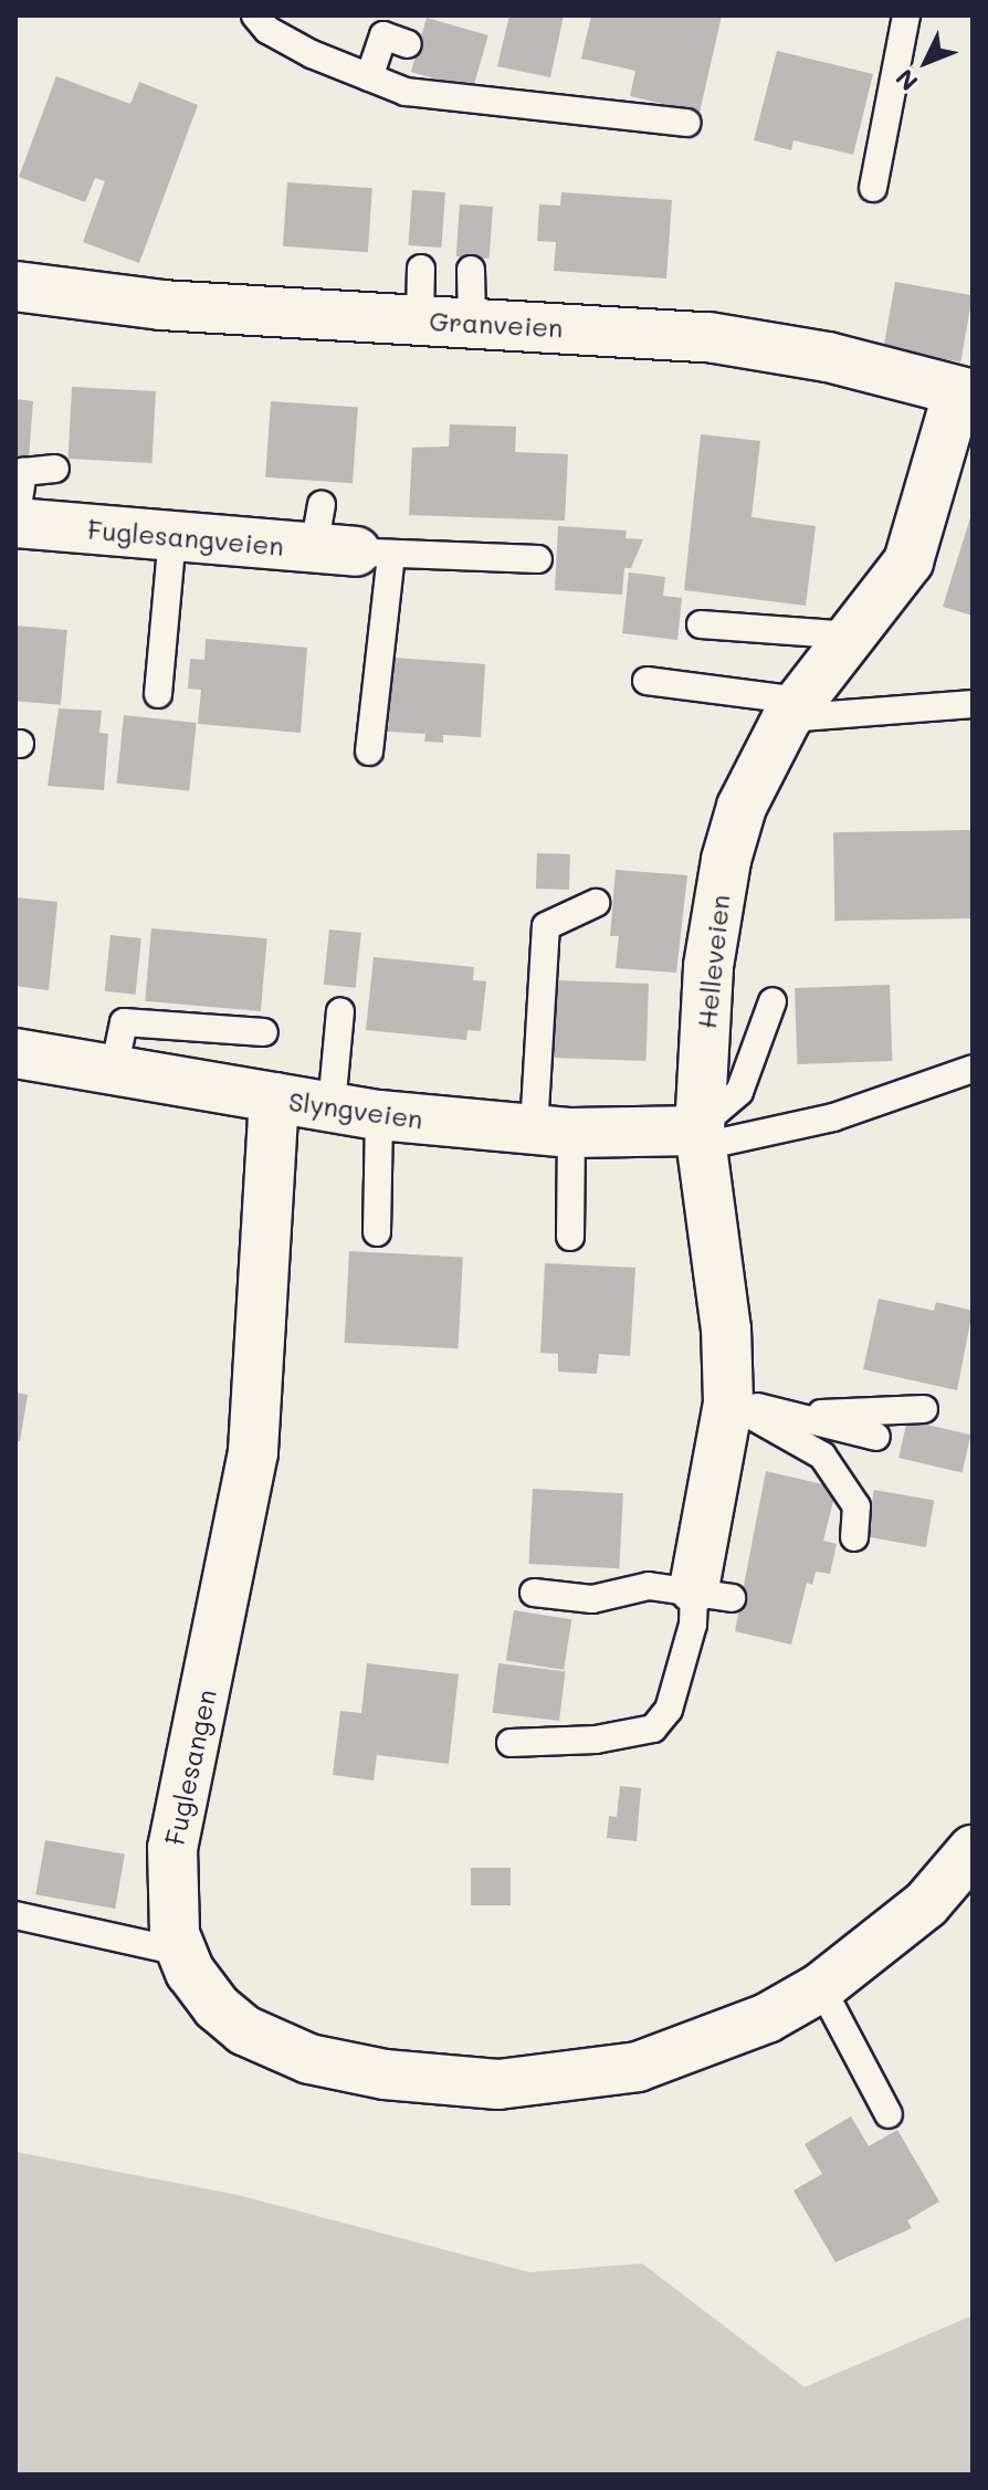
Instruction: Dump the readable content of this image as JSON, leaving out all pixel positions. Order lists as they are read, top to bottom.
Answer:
{
  "streets": {
    "street": [
      "Granveien",
      "Fuglesangveien",
      "Helleveien",
      "Slyngveien",
      "Fuglesangen"
    ]
  },
  "crossings": [
    ["Granveien", "Helleveien"],
    ["Helleveien", "Slyngveien"],
    ["Slyngveien", "Fuglesangen"]
  ],
  "north": "bottom left"
}
